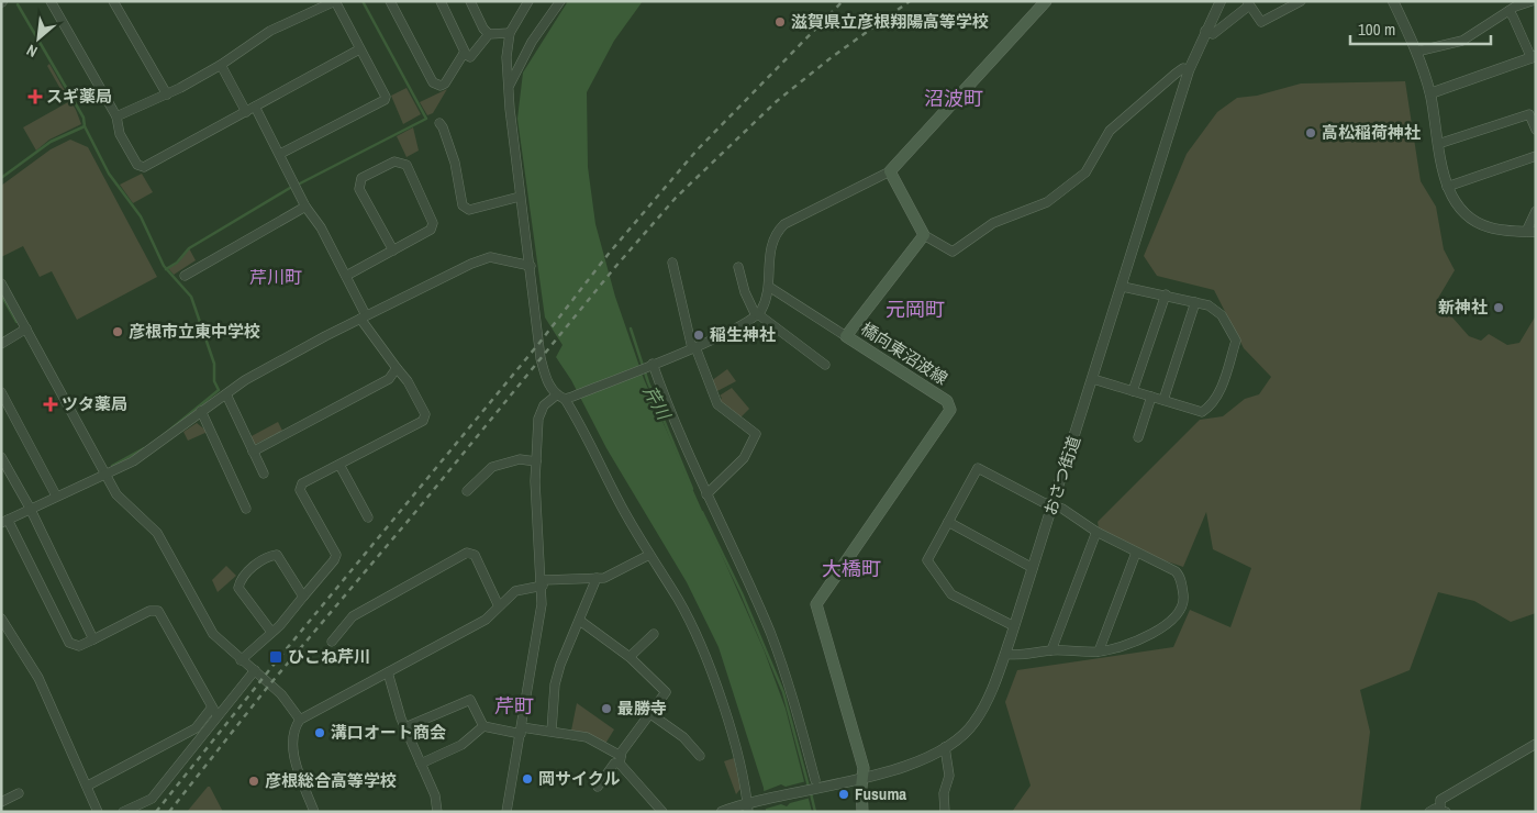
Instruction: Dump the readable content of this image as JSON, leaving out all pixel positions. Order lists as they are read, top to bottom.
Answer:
{
  "streets": {
    "main road": ["橋向東沼波線"],
    "street": ["おさつ街道"]
  },
  "crossings": [
    ["橋向東沼波線", "おさつ街道"]
  ],
  "districts": [
    "沼波町",
    "芹川町",
    "元岡町",
    "大橋町",
    "芹町"
  ],
  "water": ["芹川"],
  "places": {
    "other": [
      "滋賀県立彦根翔陽高等学校",
      "高松稲荷神社",
      "新神社",
      "彦根市立東中学校",
      "稲生神社",
      "最勝寺",
      "溝口オート商会",
      "岡サイクル",
      "彦根総合高等学校",
      "Fusuma"
    ],
    "health": ["スギ薬局", "ツタ薬局"],
    "transit": ["ひこね芹川"]
  },
  "scale_bar": "100 m",
  "north": "bottom left"
}
